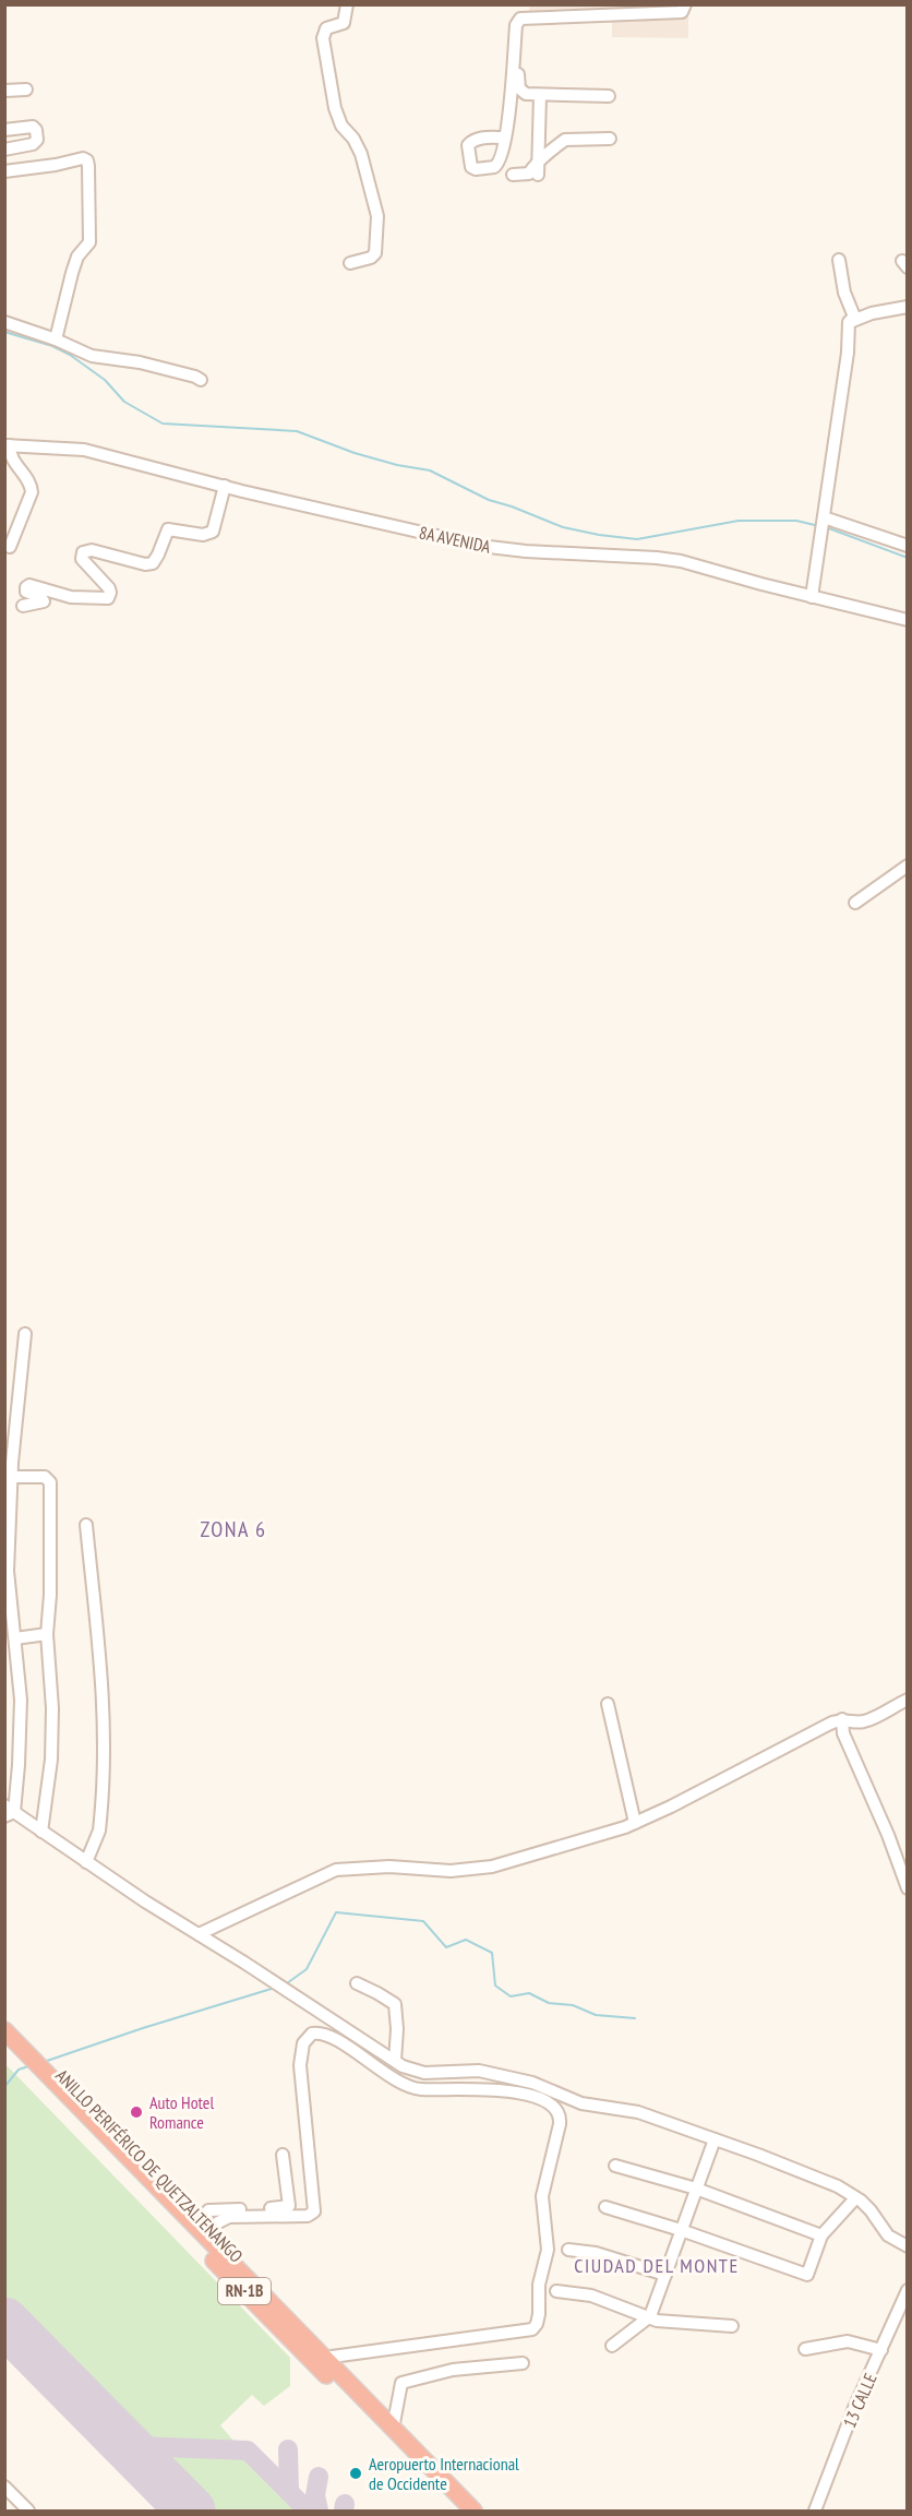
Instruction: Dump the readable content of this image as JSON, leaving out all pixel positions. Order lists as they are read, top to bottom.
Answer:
{
  "streets": {
    "highway": ["ANILLO PERIFÉRICO DE QUETZALTENANGO", "RN-1B"],
    "street": ["8A AVENIDA", "13 CALLE"]
  },
  "districts": ["ZONA 6", "CIUDAD DEL MONTE"],
  "places": ["Auto Hotel Romance", "Aeropuerto Internacional de Occidente"]
}
